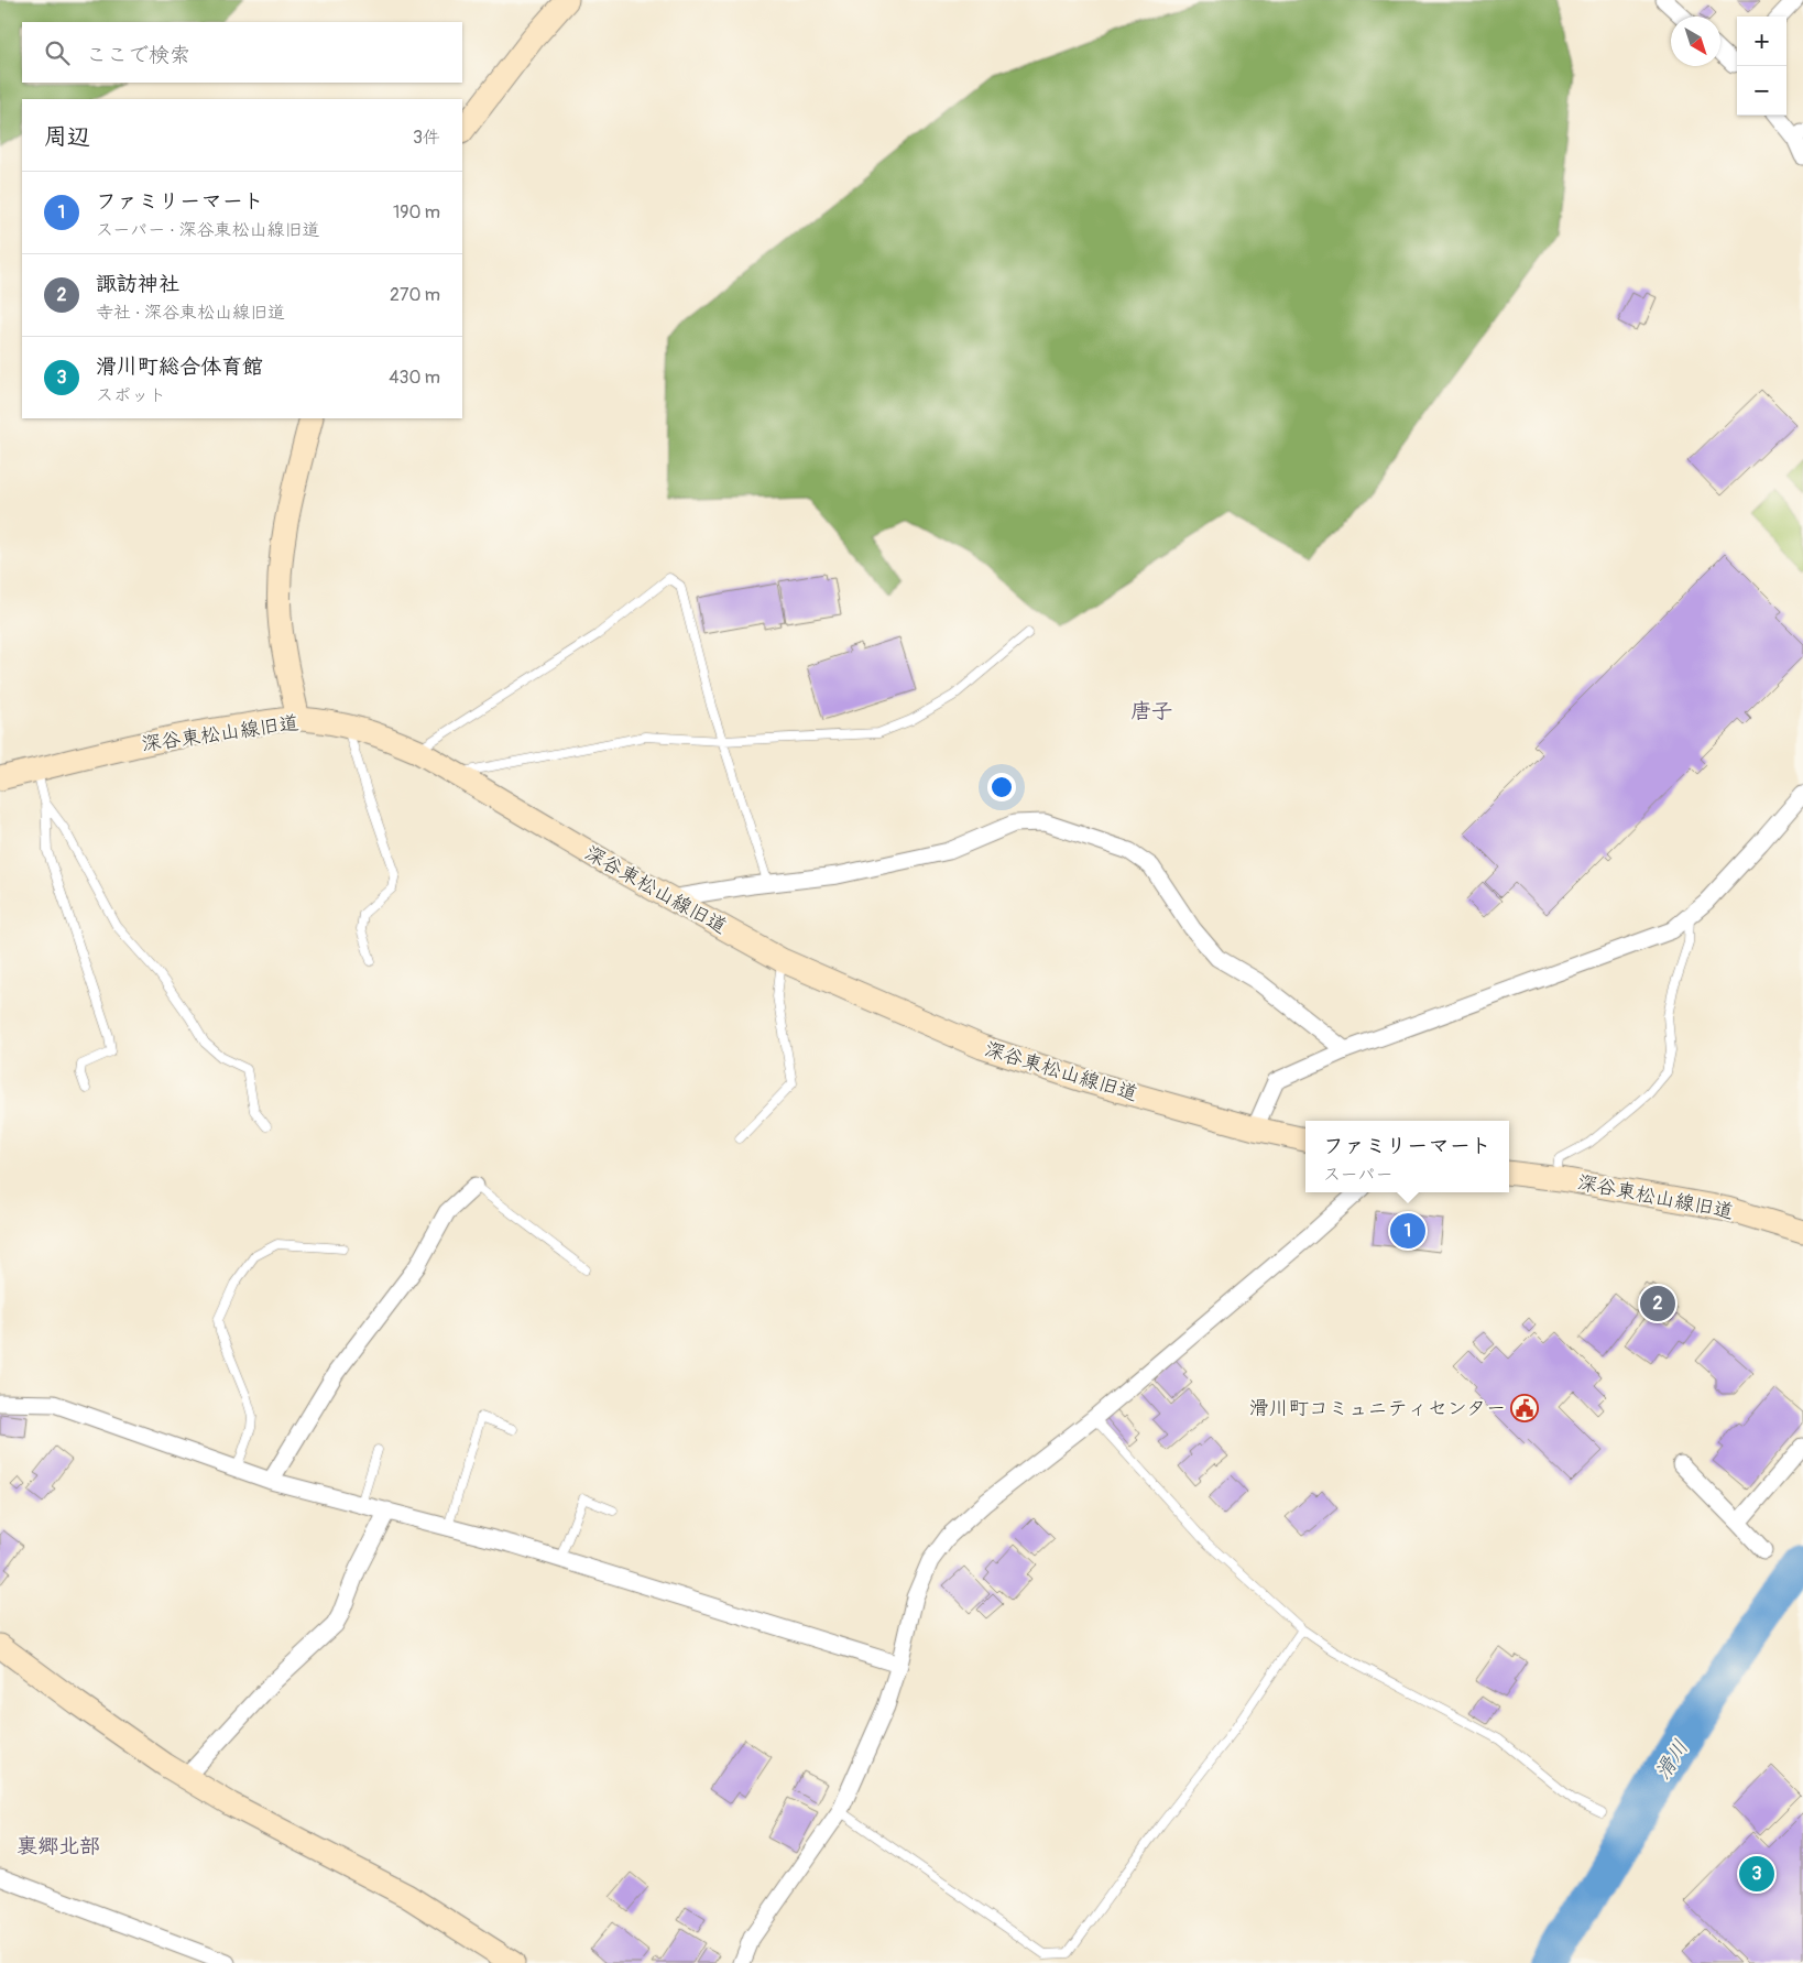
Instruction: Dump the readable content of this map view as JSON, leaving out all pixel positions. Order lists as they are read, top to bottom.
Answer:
{
  "streets": {
    "street": ["深谷東松山線旧道"]
  },
  "districts": ["唐子", "裏郷北部"],
  "water": ["滑川"],
  "places": {
    "public building": ["滑川町コミュニティセンター"]
  },
  "north": "bottom right",
  "page": {
    "map_buttons": ["+", "−"],
    "search": "ここで検索",
    "heading": ["周辺", "3件"],
    "list": [
      {
        "mark": "1",
        "name": "ファミリーマート",
        "note": "スーパー · 深谷東松山線旧道",
        "value": "190 m"
      },
      {
        "mark": "2",
        "name": "諏訪神社",
        "note": "寺社 · 深谷東松山線旧道",
        "value": "270 m"
      },
      {
        "mark": "3",
        "name": "滑川町総合体育館",
        "note": "スポット",
        "value": "430 m"
      }
    ],
    "popup": ["ファミリーマート", "スーパー"],
    "pins": ["1", "2", "3"]
  }
}
